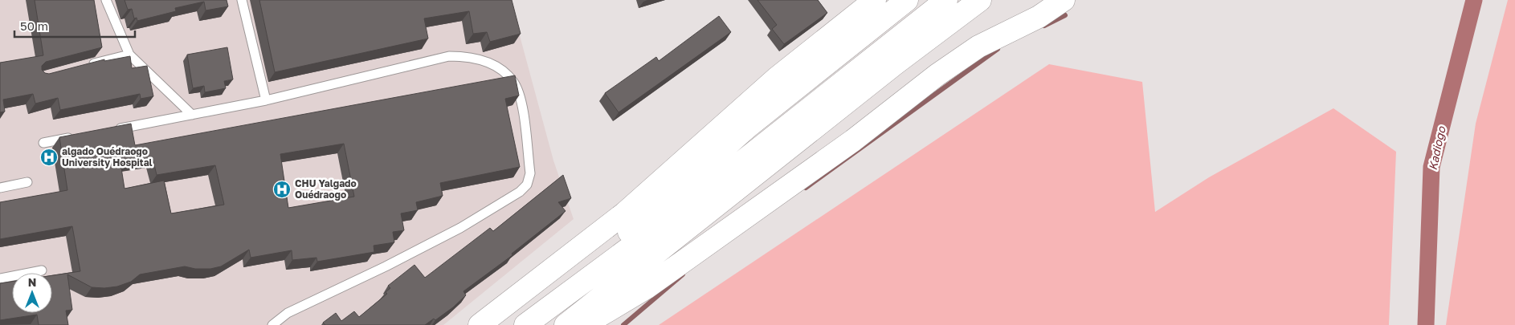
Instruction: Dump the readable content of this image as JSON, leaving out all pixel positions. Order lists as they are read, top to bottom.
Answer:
{
  "water": ["Kadiogo"],
  "places": {
    "hospital": ["algado Ouédraogo University Hospital", "CHU Yalgado Ouédraogo"]
  },
  "scale_bar": "50 m",
  "north": "top"
}
